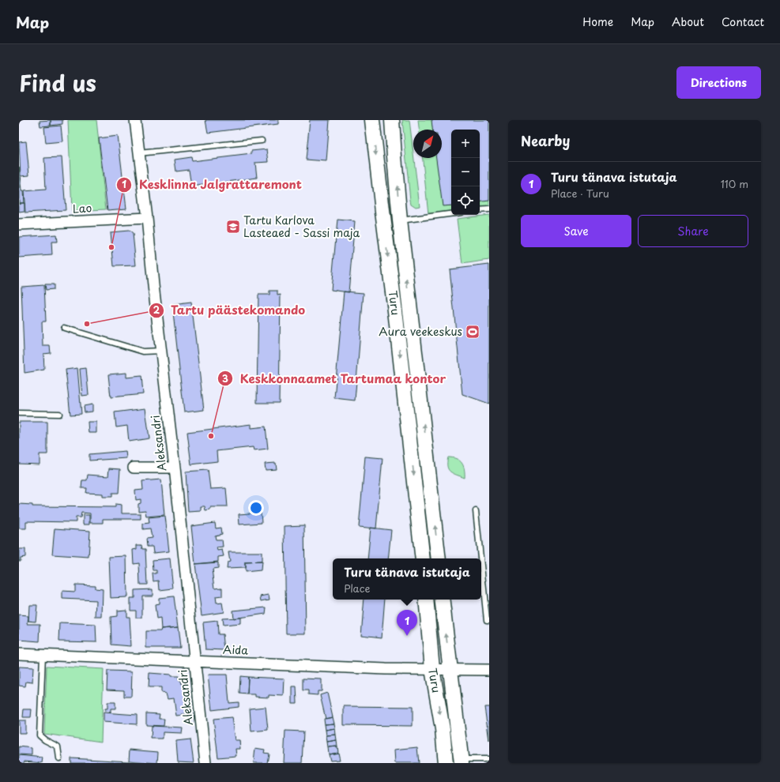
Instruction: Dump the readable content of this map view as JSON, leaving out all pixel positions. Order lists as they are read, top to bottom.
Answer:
{
  "streets": {
    "main road": ["Turu"],
    "street": ["Lao", "Aleksandri", "Aida"]
  },
  "crossings": [
    ["Lao", "Aleksandri"],
    ["Turu", "Aida"],
    ["Aleksandri", "Aida"]
  ],
  "places": {
    "school or university": ["Tartu Karlova Lasteaed - Sassi maja"],
    "other": ["Kesklinna Jalgrattaremont", "Tartu päästekomando", "Keskkonnaamet Tartumaa kontor"],
    "sports": ["Aura veekeskus"]
  },
  "north": "top right",
  "page": {
    "header": "Map",
    "nav": [
      "Home",
      "Map",
      "About",
      "Contact"
    ],
    "title": "Find us",
    "buttons": [
      "Directions",
      ["Save", "Share"]
    ],
    "heading": "Nearby",
    "map_buttons": ["+", "−"],
    "list": [
      {
        "mark": "1",
        "name": "Turu tänava istutaja",
        "note": "Place · Turu",
        "value": "110 m"
      }
    ],
    "popup": ["Turu tänava istutaja", "Place"],
    "pins": "1"
  }
}
